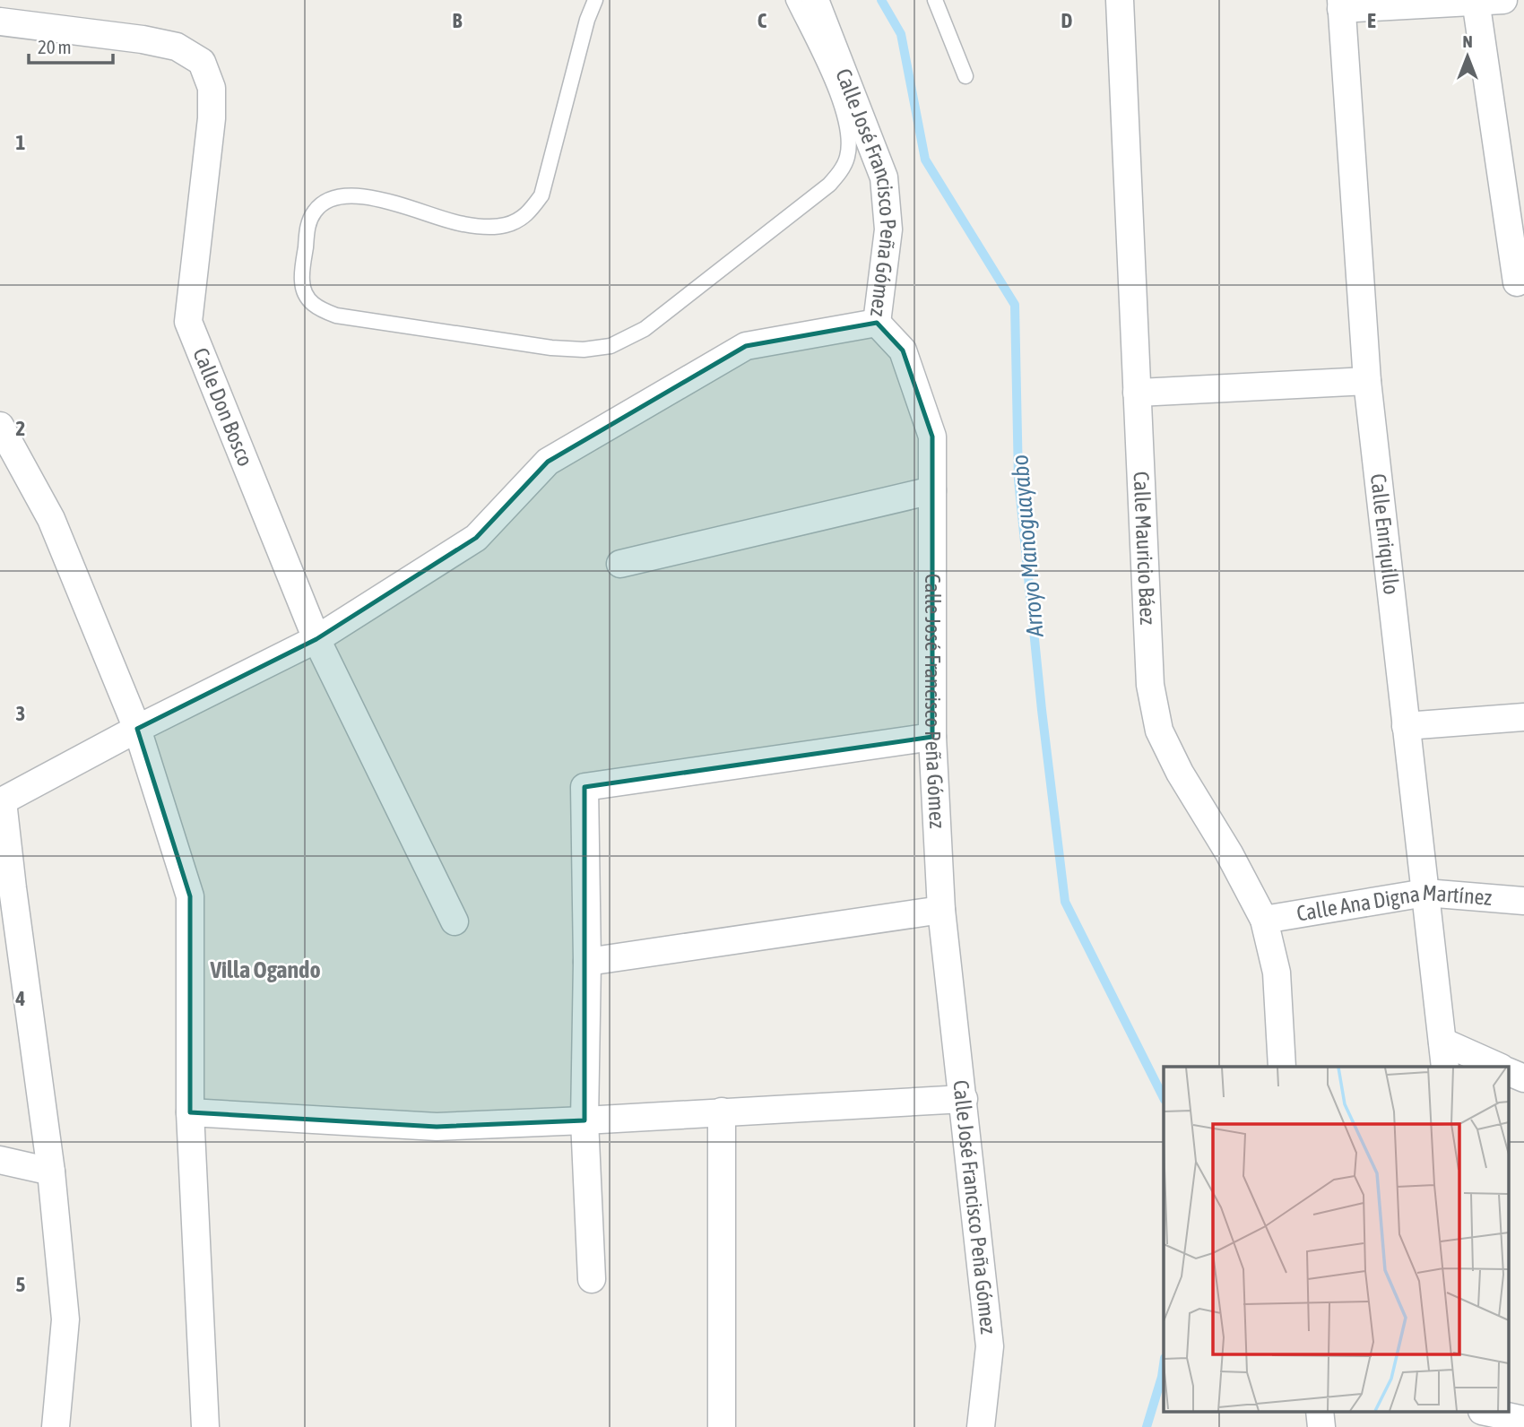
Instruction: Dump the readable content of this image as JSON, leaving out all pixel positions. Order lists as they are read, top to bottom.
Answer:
{
  "streets": {
    "street": [
      "Calle José Francisco Peña Gómez",
      "Calle Don Bosco",
      "Calle Enriquillo",
      "Calle Mauricio Báez",
      "Calle Ana Digna Martínez"
    ]
  },
  "crossings": [
    ["Calle Enriquillo", "Calle Ana Digna Martínez"],
    ["Calle Mauricio Báez", "Calle Ana Digna Martínez"]
  ],
  "districts": ["Villa Ogando"],
  "water": ["Arroyo Manoguayabo"],
  "scale_bar": "20 m",
  "north": "top",
  "grid": {
    "columns": [
      "B",
      "C",
      "D",
      "E"
    ],
    "rows": [
      "1",
      "2",
      "3",
      "4",
      "5"
    ]
  }
}
